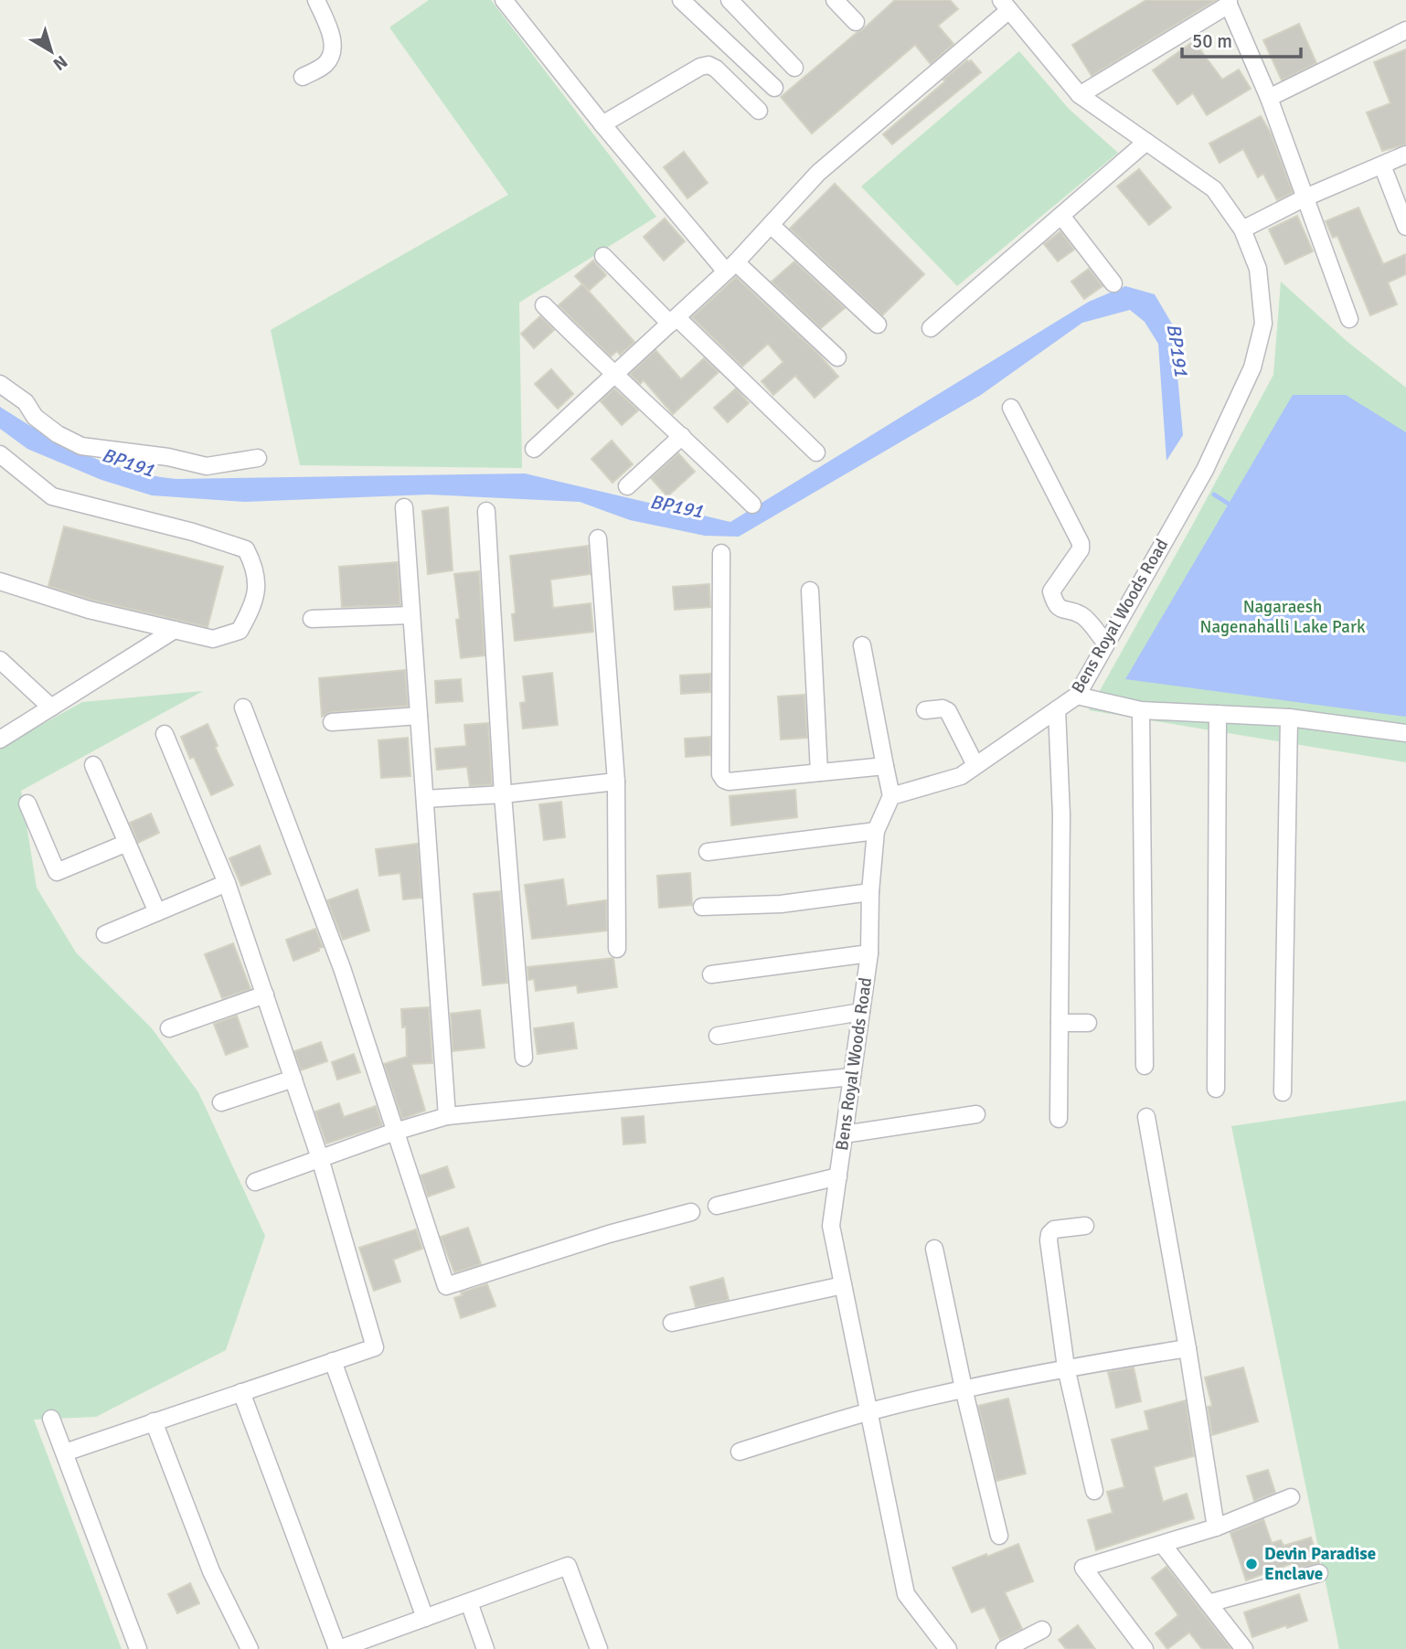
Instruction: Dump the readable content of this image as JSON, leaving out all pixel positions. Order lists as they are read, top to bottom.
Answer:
{
  "streets": {
    "street": ["Bens Royal Woods Road"]
  },
  "water": ["BP191"],
  "parks": ["Nagaraesh Nagenahalli Lake Park"],
  "places": ["Devin Paradise Enclave"],
  "scale_bar": "50 m",
  "north": "bottom right"
}
